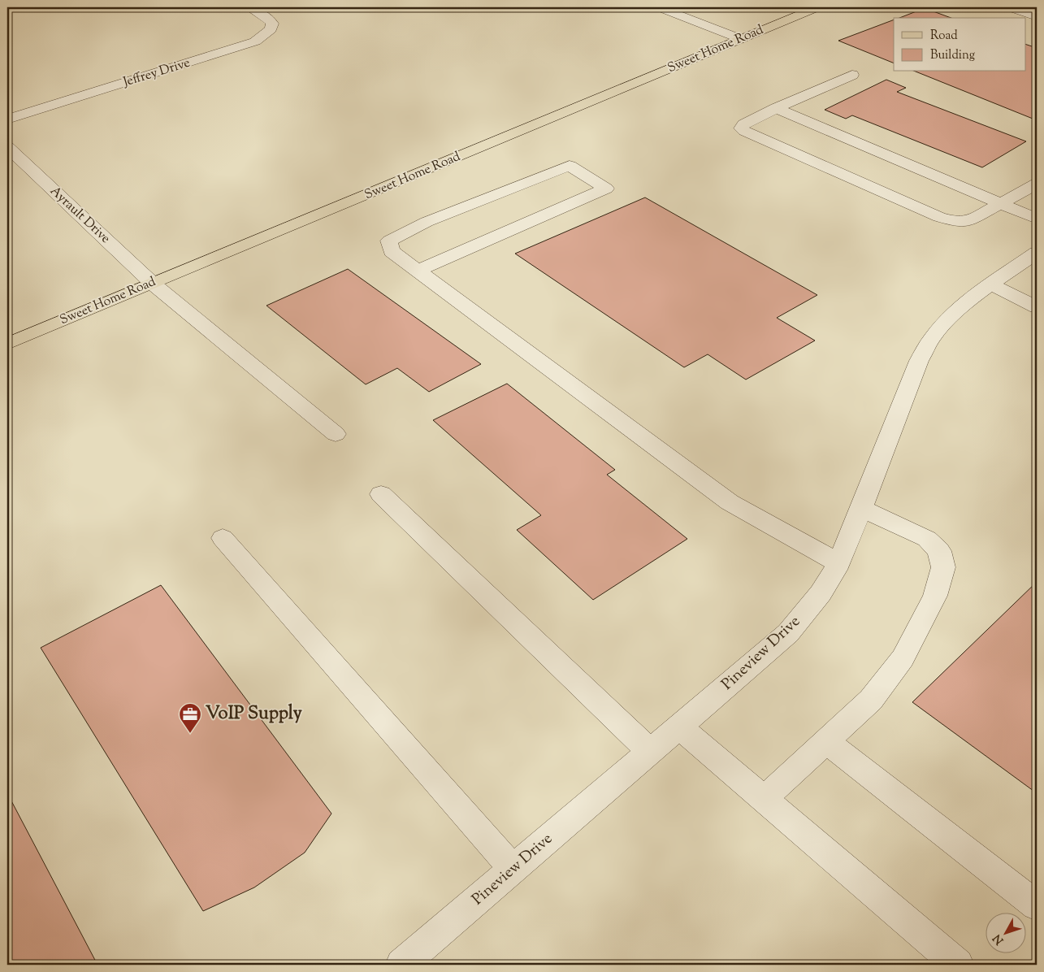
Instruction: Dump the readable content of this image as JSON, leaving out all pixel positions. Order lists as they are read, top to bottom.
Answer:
{
  "streets": {
    "main road": ["Sweet Home Road"],
    "street": ["Jeffrey Drive", "Ayrault Drive", "Pineview Drive"]
  },
  "crossings": [
    ["Sweet Home Road", "Ayrault Drive"]
  ],
  "places": {
    "office": ["VoIP Supply"]
  },
  "legend": ["Road", "Building"],
  "north": "bottom left"
}
